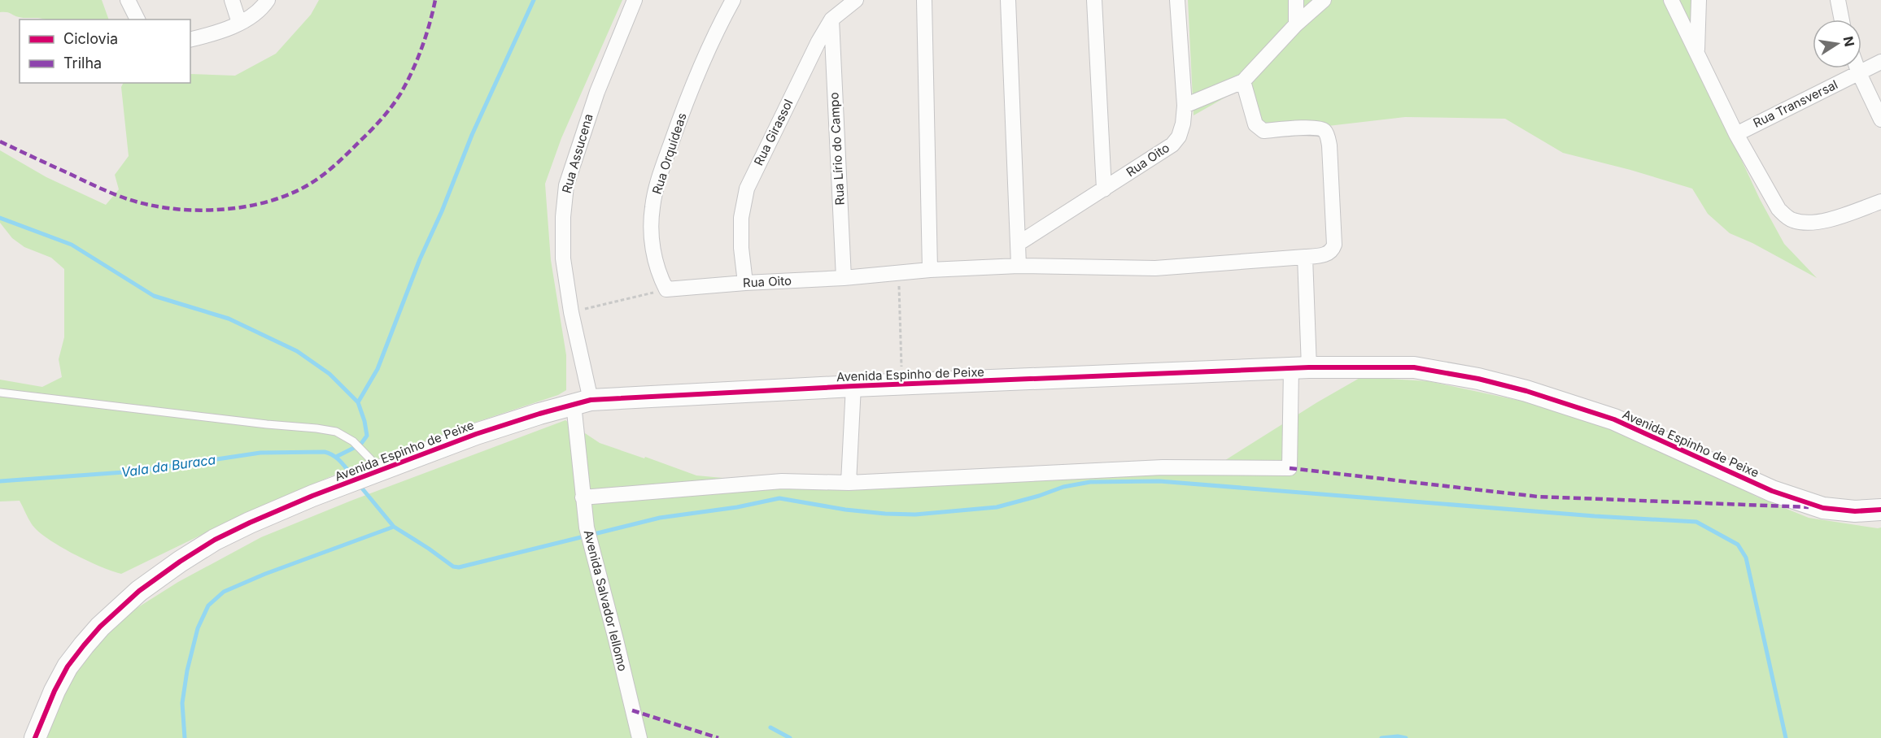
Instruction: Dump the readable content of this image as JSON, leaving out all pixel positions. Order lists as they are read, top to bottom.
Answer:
{
  "streets": {
    "street": [
      "Rua Transversal",
      "Rua Girassol",
      "Rua Lírio do Campo",
      "Rua Assucena",
      "Rua Orquídeas",
      "Rua Oito",
      "Avenida Espinho de Peixe",
      "Avenida Salvador Iellomo"
    ]
  },
  "crossings": [
    ["Rua Girassol", "Rua Lírio do Campo"],
    ["Rua Girassol", "Rua Oito"],
    ["Rua Lírio do Campo", "Rua Oito"],
    ["Rua Assucena", "Avenida Espinho de Peixe"],
    ["Rua Assucena", "Avenida Salvador Iellomo"],
    ["Rua Orquídeas", "Rua Oito"],
    ["Avenida Espinho de Peixe", "Avenida Salvador Iellomo"]
  ],
  "water": ["Vala da Buraca"],
  "legend": ["Ciclovia", "Trilha"],
  "north": "right"
}
